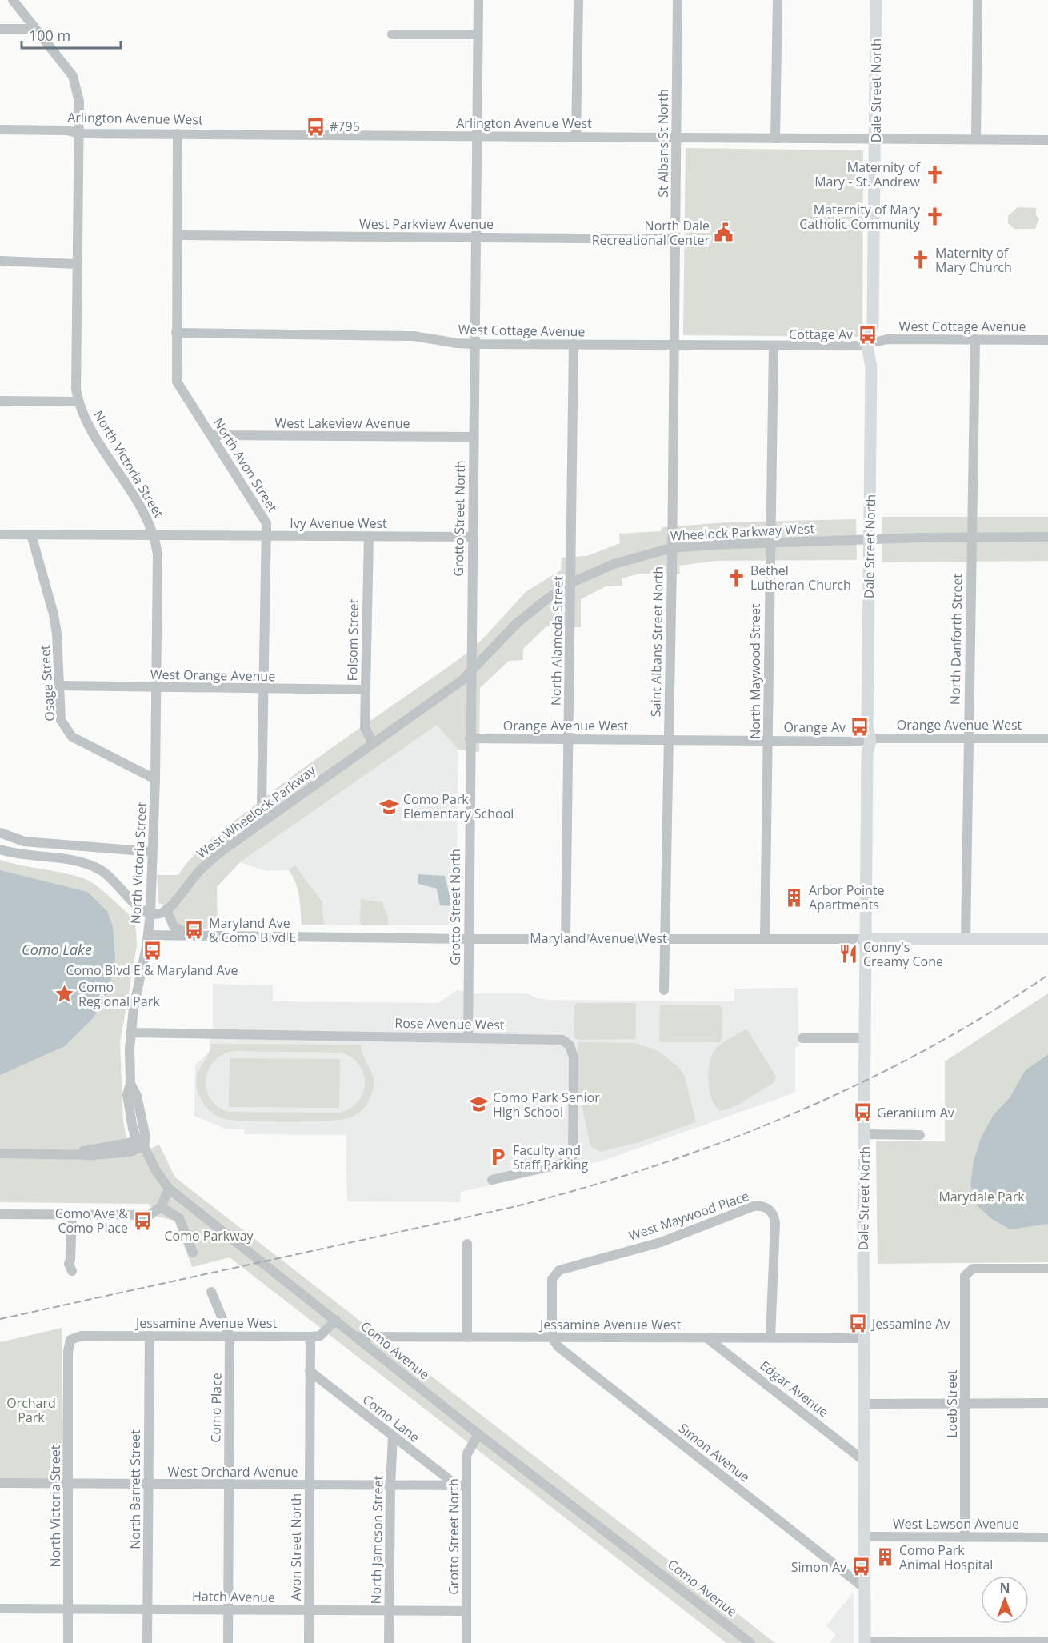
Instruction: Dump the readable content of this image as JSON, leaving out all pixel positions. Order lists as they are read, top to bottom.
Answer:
{
  "streets": {
    "main road": ["Dale Street North", "Maryland Avenue West"],
    "street": [
      "Arlington Avenue West",
      "St Albans St North",
      "West Parkview Avenue",
      "West Cottage Avenue",
      "West Lakeview Avenue",
      "North Victoria Street",
      "North Avon Street",
      "Grotto Street North",
      "Ivy Avenue West",
      "Wheelock Parkway West",
      "North Danforth Street",
      "Folsom Street",
      "North Alameda Street",
      "Saint Albans Street North",
      "North Maywood Street",
      "West Orange Avenue",
      "Osage Street",
      "Orange Avenue West",
      "West Wheelock Parkway",
      "Rose Avenue West",
      "West Maywood Place",
      "Jessamine Avenue West",
      "Como Avenue",
      "Edgar Avenue",
      "Loeb Street",
      "Como Place",
      "Como Lane",
      "Simon Avenue",
      "West Orchard Avenue",
      "North Barrett Street",
      "West Lawson Avenue",
      "North Jameson Street",
      "Avon Street North",
      "Hatch Avenue"
    ]
  },
  "crossings": [
    ["Dale Street North", "Arlington Avenue West"],
    ["Dale Street North", "West Cottage Avenue"],
    ["Dale Street North", "Wheelock Parkway West"],
    ["Dale Street North", "Orange Avenue West"],
    ["Dale Street North", "Maryland Avenue West"],
    ["Dale Street North", "Jessamine Avenue West"],
    ["Dale Street North", "Edgar Avenue"],
    ["Dale Street North", "Simon Avenue"],
    ["Dale Street North", "West Lawson Avenue"],
    ["Arlington Avenue West", "St Albans St North"],
    ["Arlington Avenue West", "North Victoria Street"],
    ["Arlington Avenue West", "North Avon Street"],
    ["Arlington Avenue West", "Grotto Street North"],
    ["St Albans St North", "West Parkview Avenue"],
    ["St Albans St North", "West Cottage Avenue"],
    ["St Albans St North", "Saint Albans Street North"],
    ["West Parkview Avenue", "North Avon Street"],
    ["West Parkview Avenue", "Grotto Street North"],
    ["West Cottage Avenue", "North Avon Street"],
    ["West Cottage Avenue", "Grotto Street North"],
    ["West Cottage Avenue", "North Danforth Street"],
    ["West Cottage Avenue", "North Alameda Street"],
    ["West Cottage Avenue", "Saint Albans Street North"],
    ["West Cottage Avenue", "North Maywood Street"],
    ["West Lakeview Avenue", "North Avon Street"],
    ["West Lakeview Avenue", "Grotto Street North"],
    ["North Victoria Street", "Ivy Avenue West"],
    ["North Victoria Street", "West Orange Avenue"],
    ["North Victoria Street", "Osage Street"],
    ["North Victoria Street", "Maryland Avenue West"],
    ["North Victoria Street", "Rose Avenue West"],
    ["North Victoria Street", "Jessamine Avenue West"],
    ["North Victoria Street", "Como Avenue"],
    ["North Victoria Street", "West Orchard Avenue"],
    ["North Victoria Street", "Hatch Avenue"],
    ["North Avon Street", "Ivy Avenue West"],
    ["North Avon Street", "West Orange Avenue"],
    ["North Avon Street", "West Wheelock Parkway"],
    ["Grotto Street North", "Ivy Avenue West"],
    ["Grotto Street North", "Wheelock Parkway West"],
    ["Grotto Street North", "Orange Avenue West"],
    ["Grotto Street North", "Maryland Avenue West"],
    ["Grotto Street North", "Rose Avenue West"],
    ["Grotto Street North", "Como Avenue"],
    ["Grotto Street North", "Como Lane"],
    ["Grotto Street North", "West Orchard Avenue"],
    ["Grotto Street North", "Hatch Avenue"],
    ["Ivy Avenue West", "Folsom Street"],
    ["Ivy Avenue West", "Osage Street"],
    ["Wheelock Parkway West", "North Danforth Street"],
    ["Wheelock Parkway West", "North Alameda Street"],
    ["Wheelock Parkway West", "Saint Albans Street North"],
    ["Wheelock Parkway West", "North Maywood Street"],
    ["Wheelock Parkway West", "West Wheelock Parkway"],
    ["North Danforth Street", "Orange Avenue West"],
    ["North Danforth Street", "Maryland Avenue West"],
    ["Folsom Street", "West Orange Avenue"],
    ["Folsom Street", "West Wheelock Parkway"],
    ["North Alameda Street", "Orange Avenue West"],
    ["North Alameda Street", "Maryland Avenue West"],
    ["Saint Albans Street North", "Orange Avenue West"],
    ["Saint Albans Street North", "Maryland Avenue West"],
    ["North Maywood Street", "Orange Avenue West"],
    ["North Maywood Street", "Maryland Avenue West"],
    ["West Orange Avenue", "Osage Street"],
    ["West Maywood Place", "Jessamine Avenue West"],
    ["West Maywood Place", "Simon Avenue"],
    ["Jessamine Avenue West", "Como Avenue"],
    ["Jessamine Avenue West", "Edgar Avenue"],
    ["Jessamine Avenue West", "Como Place"],
    ["Jessamine Avenue West", "Simon Avenue"],
    ["Jessamine Avenue West", "North Barrett Street"],
    ["Jessamine Avenue West", "Avon Street North"],
    ["Loeb Street", "West Lawson Avenue"],
    ["Como Place", "West Orchard Avenue"],
    ["Como Place", "Hatch Avenue"],
    ["Como Lane", "West Orchard Avenue"],
    ["Como Lane", "North Jameson Street"],
    ["Como Lane", "Avon Street North"],
    ["West Orchard Avenue", "North Barrett Street"],
    ["West Orchard Avenue", "North Jameson Street"],
    ["West Orchard Avenue", "Avon Street North"],
    ["North Barrett Street", "Hatch Avenue"],
    ["North Jameson Street", "Hatch Avenue"],
    ["Avon Street North", "Hatch Avenue"]
  ],
  "water": ["Como Lake"],
  "parks": ["Marydale Park", "Como Parkway", "Orchard Park"],
  "places": {
    "bus stop": [
      "#795",
      "Cottage Av",
      "Orange Av",
      "Maryland Ave & Como Blvd E",
      "Como Blvd E & Maryland Ave",
      "Geranium Av",
      "Como Ave & Como Place",
      "Jessamine Av",
      "Simon Av"
    ],
    "church": [
      "Maternity of Mary - St. Andrew",
      "Maternity of Mary Catholic Community",
      "Maternity of Mary Church",
      "Bethel Lutheran Church"
    ],
    "public building": ["North Dale Recreational Center"],
    "school or university": ["Como Park Elementary School", "Como Park Senior High School"],
    "building": ["Arbor Pointe Apartments", "Como Park Animal Hospital"],
    "restaurant": ["Conny's Creamy Cone"],
    "place": ["Como Regional Park"],
    "parking": ["Faculty and Staff Parking"]
  },
  "scale_bar": "100 m",
  "north": "top"
}
